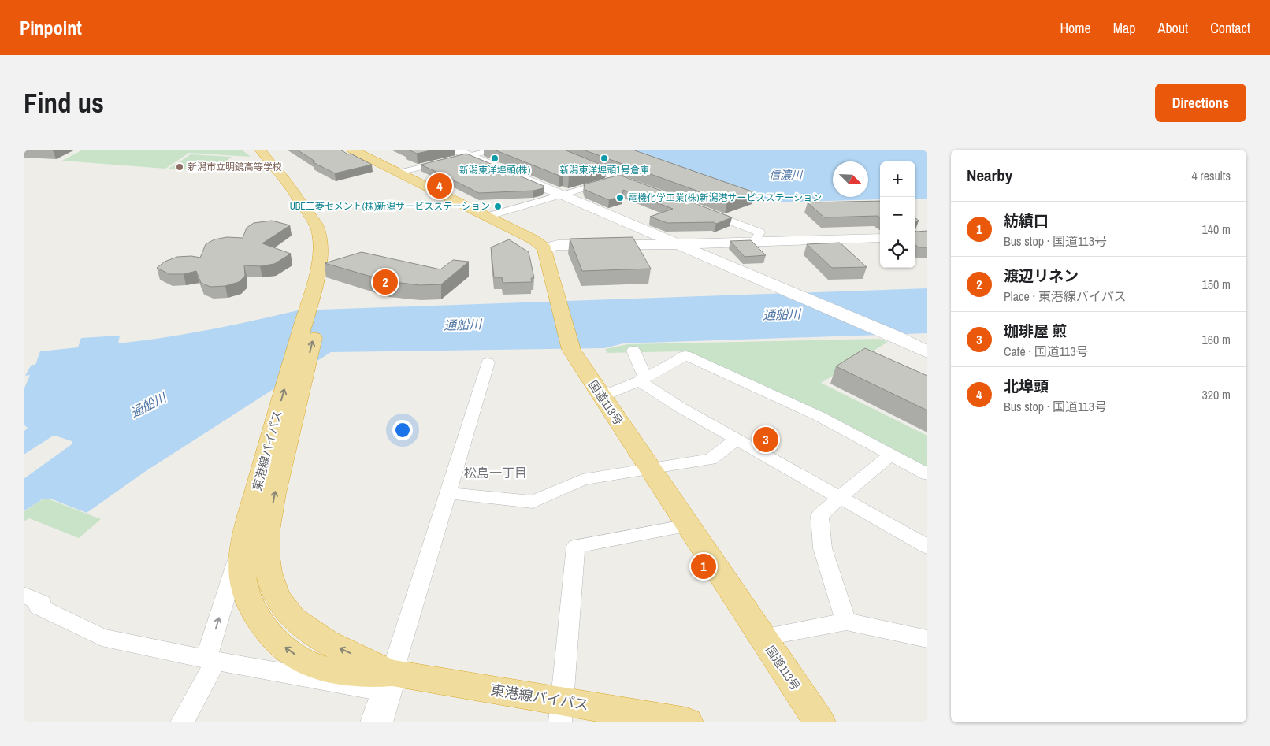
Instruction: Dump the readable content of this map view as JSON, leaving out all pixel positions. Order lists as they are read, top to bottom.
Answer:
{
  "streets": {
    "highway": ["国道113号", "東港線バイパス"]
  },
  "one_way": ["東港線バイパス"],
  "districts": ["松島一丁目"],
  "water": ["信濃川", "通船川"],
  "places": [
    "新潟東洋埠頭(株)",
    "新潟東洋埠頭1号倉庫",
    "新潟市立明鏡高等学校",
    "電機化学工業(株)新潟港サービスステーション",
    "UBE三菱セメント(株)新潟サービスステーション"
  ],
  "north": "bottom right",
  "page": {
    "header": "Pinpoint",
    "nav": [
      "Home",
      "Map",
      "About",
      "Contact"
    ],
    "buttons": "Directions",
    "title": "Find us",
    "heading": ["Nearby", "4 results"],
    "map_buttons": ["+", "−"],
    "pins": [
      "4",
      "2",
      "3",
      "1"
    ],
    "list": [
      {
        "mark": "1",
        "name": "紡績口",
        "note": "Bus stop · 国道113号",
        "value": "140 m"
      },
      {
        "mark": "2",
        "name": "渡辺リネン",
        "note": "Place · 東港線バイパス",
        "value": "150 m"
      },
      {
        "mark": "3",
        "name": "珈琲屋 煎",
        "note": "Café · 国道113号",
        "value": "160 m"
      },
      {
        "mark": "4",
        "name": "北埠頭",
        "note": "Bus stop · 国道113号",
        "value": "320 m"
      }
    ]
  }
}
